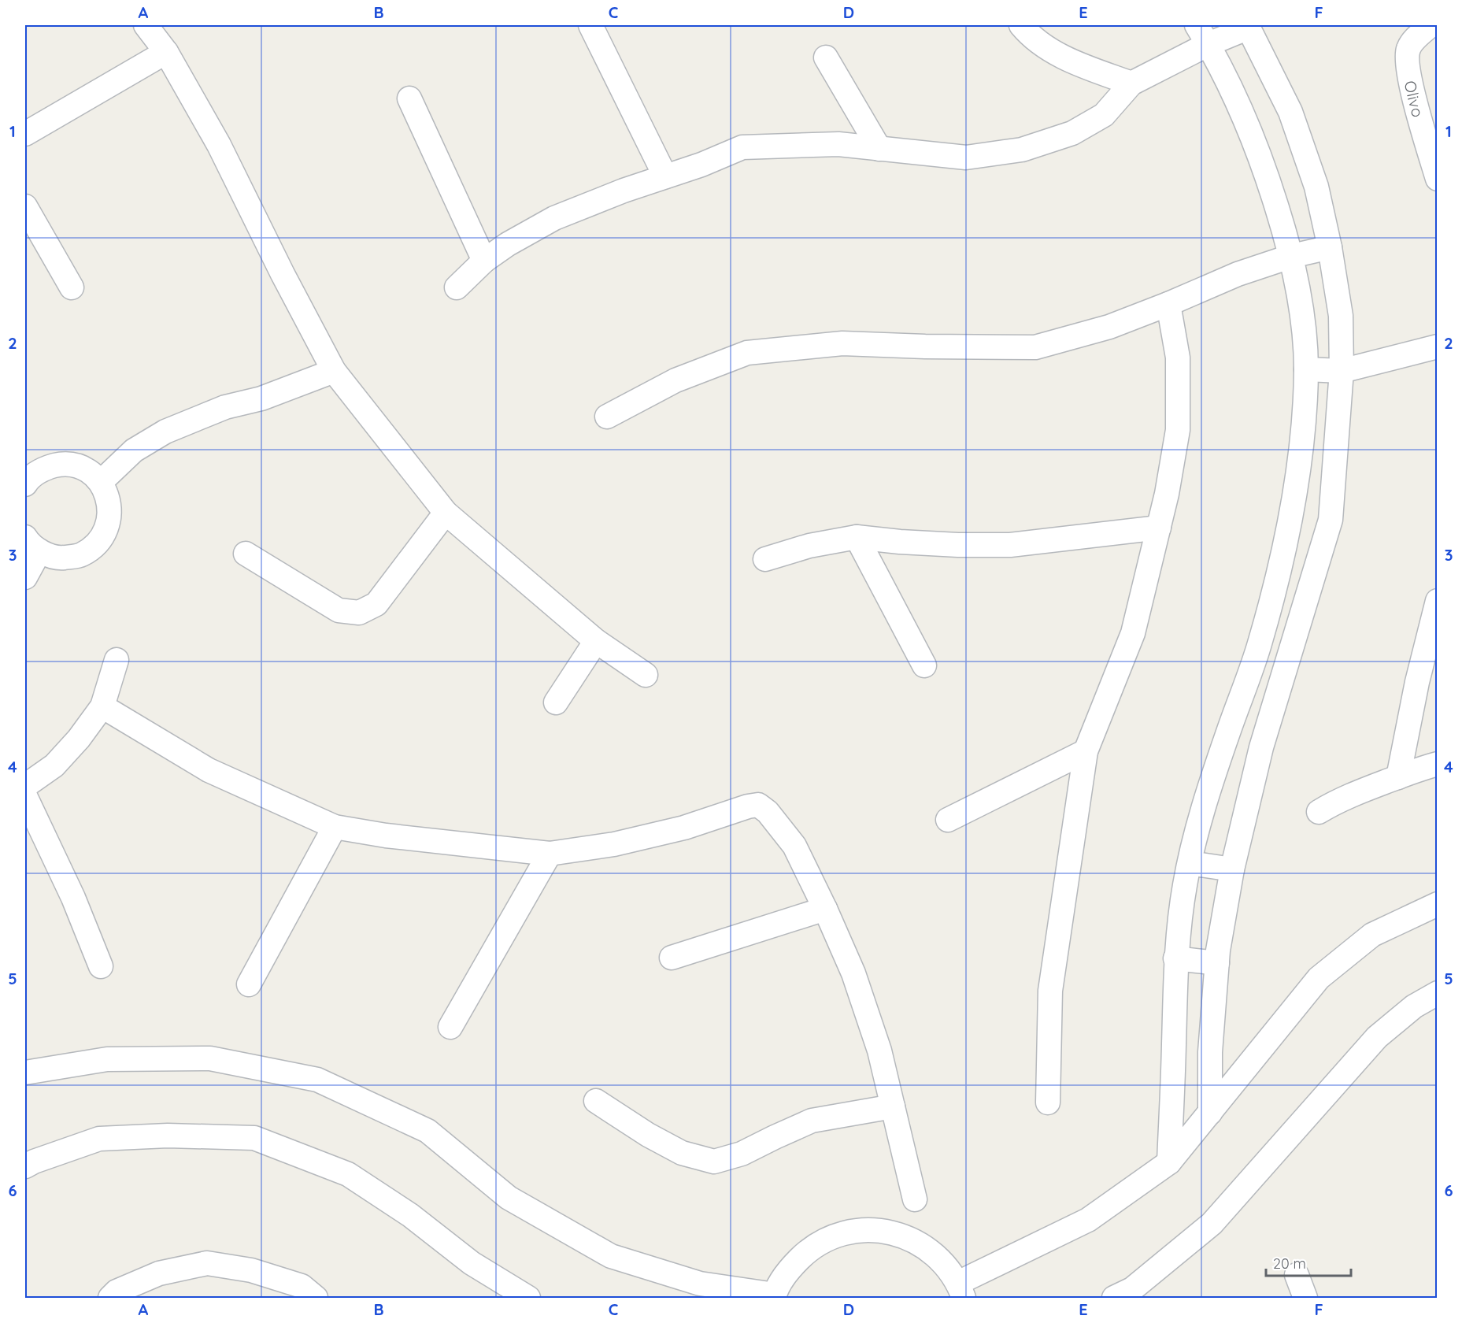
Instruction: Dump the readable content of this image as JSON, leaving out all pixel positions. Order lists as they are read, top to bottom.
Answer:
{
  "streets": {
    "street": ["Olivo"]
  },
  "scale_bar": "20 m",
  "grid": {
    "columns": [
      "A",
      "B",
      "C",
      "D",
      "E",
      "F"
    ],
    "rows": [
      "1",
      "2",
      "3",
      "4",
      "5",
      "6"
    ]
  }
}
